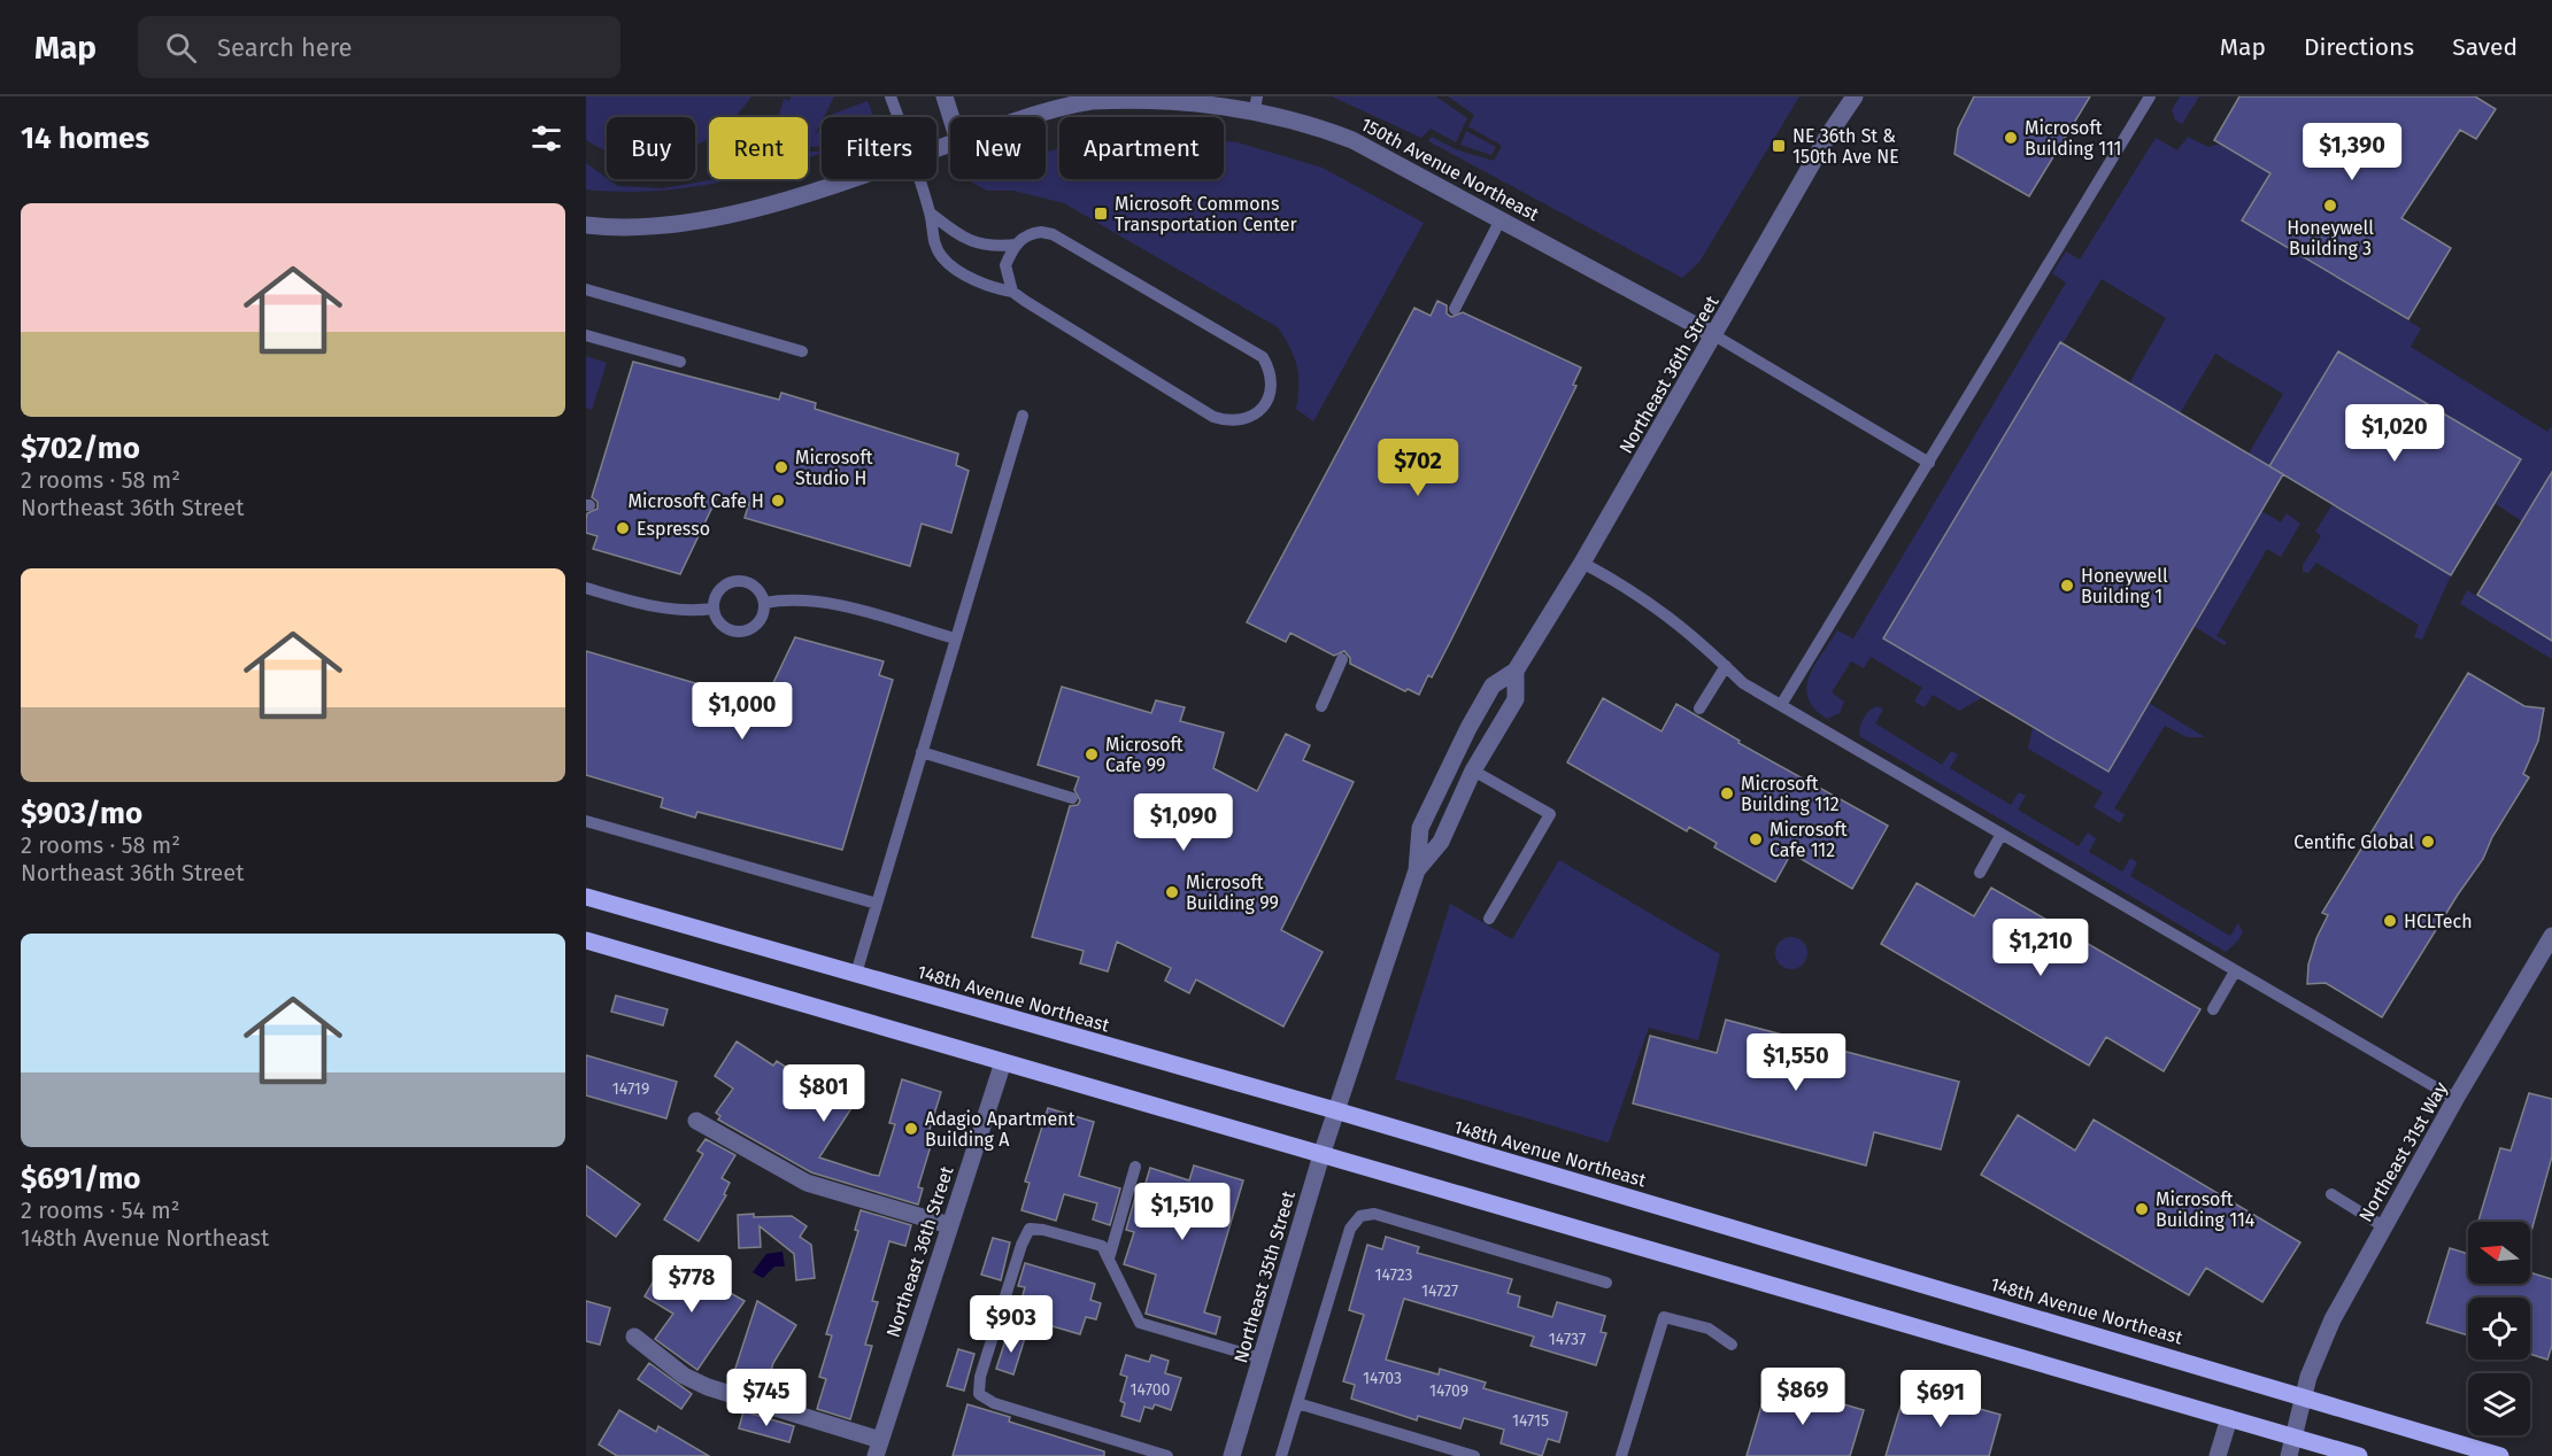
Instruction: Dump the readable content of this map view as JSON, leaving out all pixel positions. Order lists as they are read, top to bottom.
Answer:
{
  "streets": {
    "main road": ["148th Avenue Northeast"],
    "street": [
      "150th Avenue Northeast",
      "Northeast 36th Street",
      "Northeast 31st Way",
      "Northeast 35th Street"
    ]
  },
  "crossings": [
    ["150th Avenue Northeast", "Northeast 36th Street"],
    ["Northeast 36th Street", "148th Avenue Northeast"],
    ["Northeast 36th Street", "Northeast 35th Street"],
    ["148th Avenue Northeast", "Northeast 31st Way"],
    ["148th Avenue Northeast", "Northeast 35th Street"]
  ],
  "places": {
    "other": [
      "Microsoft Building 111",
      "Honeywell Building 3",
      "Microsoft Studio H",
      "Microsoft Cafe H",
      "Espresso",
      "Honeywell Building 1",
      "Microsoft Cafe 99",
      "Microsoft Building 112",
      "Microsoft Cafe 112",
      "Centific Global",
      "Microsoft Building 99",
      "HCLTech",
      "Adagio Apartment Building A",
      "Microsoft Building 114"
    ],
    "transit": ["NE 36th St & 150th Ave NE", "Microsoft Commons Transportation Center"]
  },
  "house_numbers": [
    "14719",
    "14723",
    "14727",
    "14737",
    "14703",
    "14700",
    "14709",
    "14715"
  ],
  "north": "left",
  "page": {
    "header": "Map",
    "search": "Search here",
    "nav": ["Map", "Directions", "Saved"],
    "heading": "14 homes",
    "chip": [
      "Buy",
      "Rent",
      "Filters",
      "New",
      "Apartment"
    ],
    "price": [
      "$1,390",
      "$1,020",
      "$702",
      "$1,000",
      "$1,090",
      "$1,210",
      "$1,550",
      "$801",
      "$1,510",
      "$778",
      "$903",
      "$869",
      "$745",
      "$691"
    ],
    "list": [
      {
        "name": "$702/mo",
        "note": "2 rooms · 58 m² · Northeast 36th Street"
      },
      {
        "name": "$903/mo",
        "note": "2 rooms · 58 m² · Northeast 36th Street"
      },
      {
        "name": "$691/mo",
        "note": "2 rooms · 54 m² · 148th Avenue Northeast"
      }
    ]
  }
}
